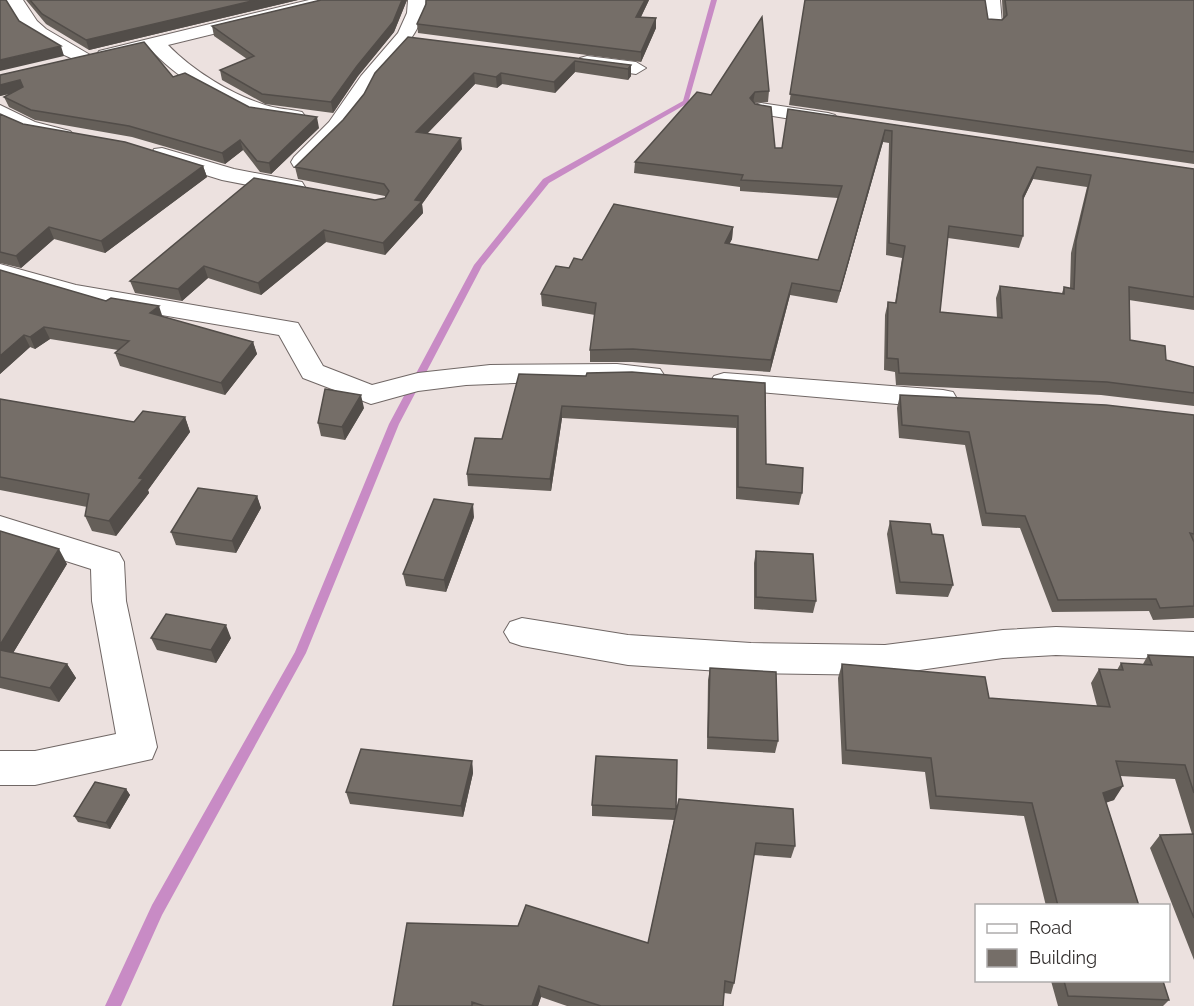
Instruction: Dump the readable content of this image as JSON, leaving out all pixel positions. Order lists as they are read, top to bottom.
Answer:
{
  "legend": ["Road", "Building"]
}
